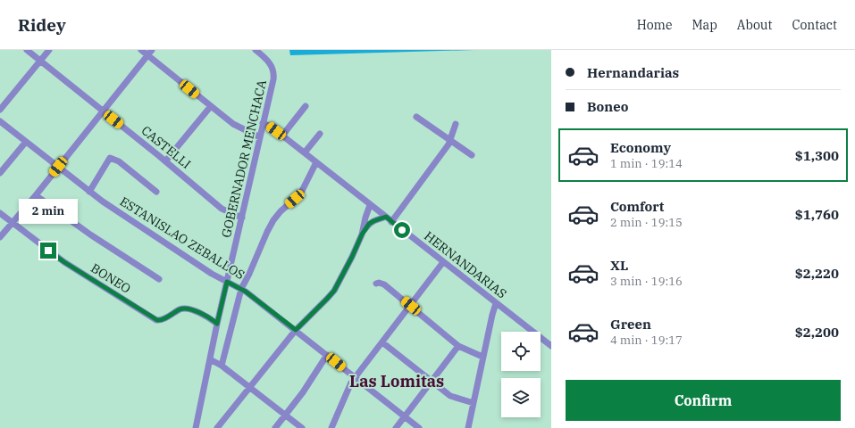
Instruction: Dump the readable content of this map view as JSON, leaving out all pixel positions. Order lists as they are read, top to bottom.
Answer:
{
  "streets": {
    "street": [
      "CASTELLI",
      "GOBERNADOR MENCHACA",
      "ESTANISLAO ZEBALLOS",
      "HERNANDARIAS",
      "BONEO"
    ]
  },
  "crossings": [
    ["CASTELLI", "GOBERNADOR MENCHACA"],
    ["GOBERNADOR MENCHACA", "ESTANISLAO ZEBALLOS"],
    ["GOBERNADOR MENCHACA", "HERNANDARIAS"],
    ["GOBERNADOR MENCHACA", "BONEO"]
  ],
  "districts": ["Las Lomitas"],
  "page": {
    "header": "Ridey",
    "nav": [
      "Home",
      "Map",
      "About",
      "Contact"
    ],
    "banner": ["Hernandarias", "Boneo"],
    "list": [
      {
        "name": "Economy",
        "note": "1 min · 19:14",
        "value": "$1,300"
      },
      {
        "name": "Comfort",
        "note": "2 min · 19:15",
        "value": "$1,760"
      },
      {
        "name": "XL",
        "note": "3 min · 19:16",
        "value": "$2,220"
      },
      {
        "name": "Green",
        "note": "4 min · 19:17",
        "value": "$2,200"
      }
    ],
    "bubble": "2 min",
    "buttons": "Confirm"
  }
}
